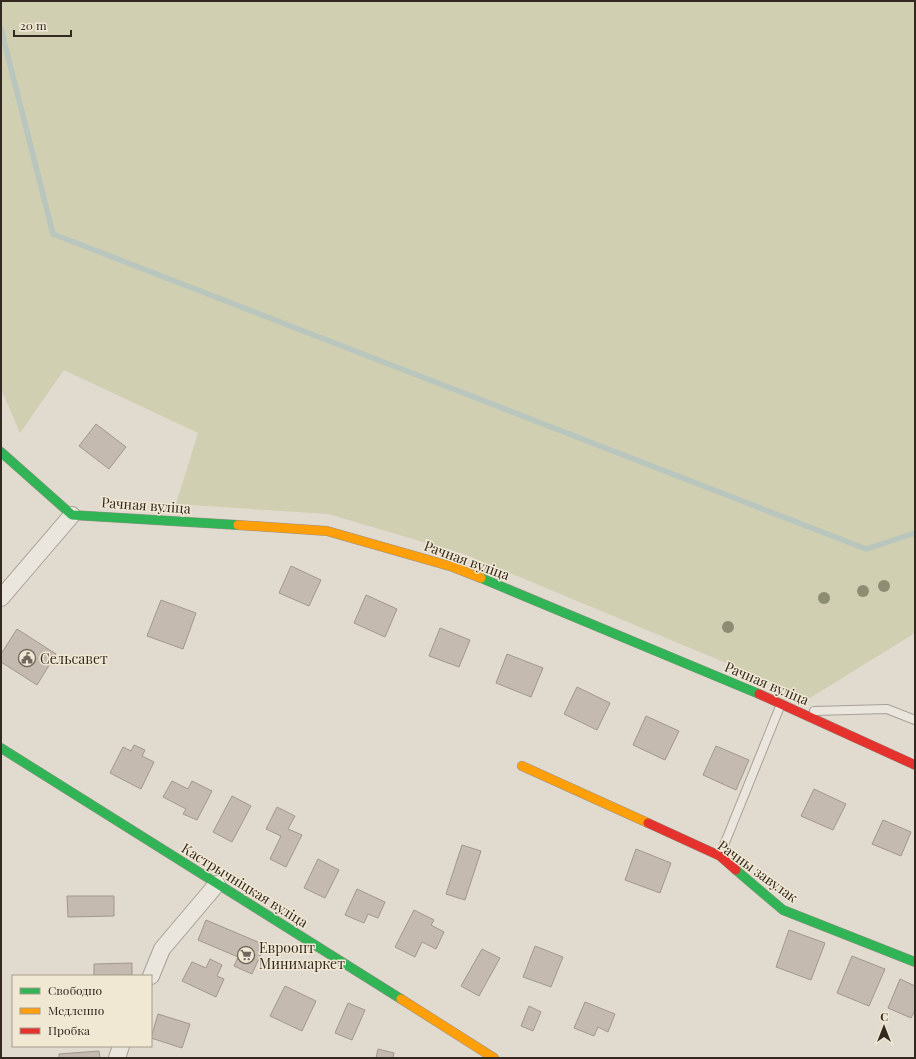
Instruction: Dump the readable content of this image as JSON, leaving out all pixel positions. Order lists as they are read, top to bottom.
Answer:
{
  "streets": {
    "street": ["Рачная вуліца", "Рачны завулак", "Кастрычніцкая вуліца"]
  },
  "places": {
    "public building": ["Сельсавет"],
    "supermarket": ["Евроопт Минимаркет"]
  },
  "legend": ["Свободно", "Медленно", "Пробка"],
  "scale_bar": "20 m",
  "north": "top"
}
